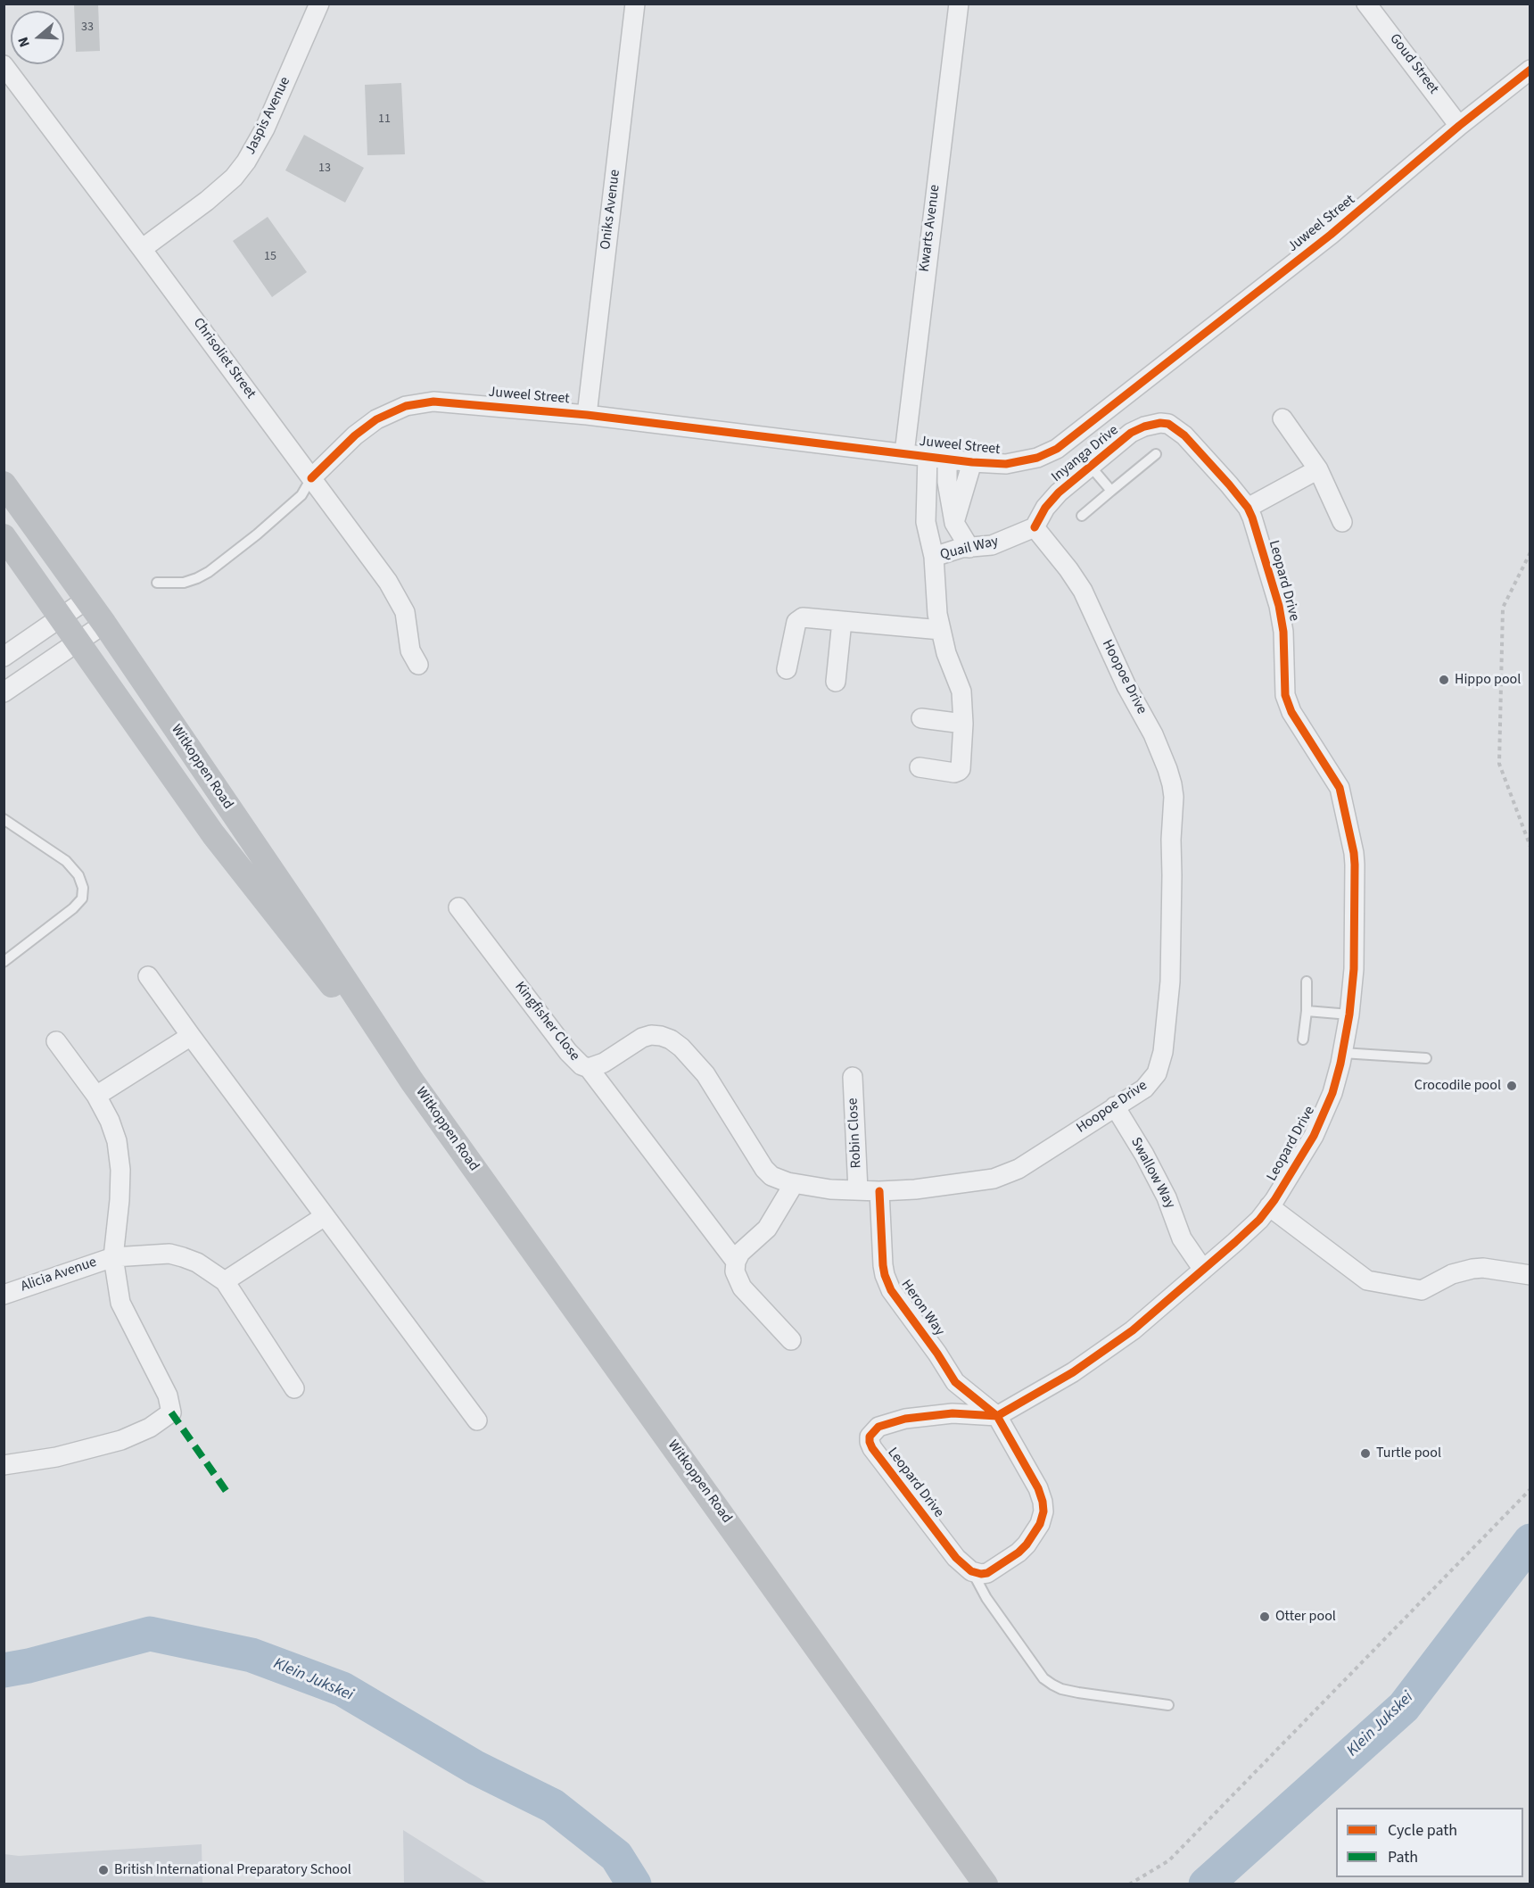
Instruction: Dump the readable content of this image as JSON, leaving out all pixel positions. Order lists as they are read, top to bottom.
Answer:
{
  "streets": {
    "main road": ["Witkoppen Road"],
    "street": [
      "Goud Street",
      "Jaspis Avenue",
      "Oniks Avenue",
      "Juweel Street",
      "Kwarts Avenue",
      "Chrisoliet Street",
      "Inyanga Drive",
      "Quail Way",
      "Leopard Drive",
      "Hoopoe Drive",
      "Kingfisher Close",
      "Robin Close",
      "Swallow Way",
      "Alicia Avenue",
      "Heron Way"
    ]
  },
  "crossings": [
    ["Goud Street", "Juweel Street"],
    ["Jaspis Avenue", "Chrisoliet Street"],
    ["Oniks Avenue", "Juweel Street"],
    ["Juweel Street", "Kwarts Avenue"],
    ["Juweel Street", "Chrisoliet Street"],
    ["Inyanga Drive", "Quail Way"],
    ["Inyanga Drive", "Leopard Drive"],
    ["Inyanga Drive", "Hoopoe Drive"],
    ["Quail Way", "Hoopoe Drive"],
    ["Leopard Drive", "Swallow Way"],
    ["Leopard Drive", "Heron Way"],
    ["Hoopoe Drive", "Kingfisher Close"],
    ["Hoopoe Drive", "Robin Close"],
    ["Hoopoe Drive", "Swallow Way"],
    ["Hoopoe Drive", "Heron Way"]
  ],
  "water": ["Klein Jukskei"],
  "places": [
    "Hippo pool",
    "Crocodile pool",
    "Turtle pool",
    "Otter pool",
    "British International Preparatory School"
  ],
  "house_numbers": [
    "33",
    "11",
    "13",
    "15"
  ],
  "legend": ["Cycle path", "Path"],
  "north": "left"
}
